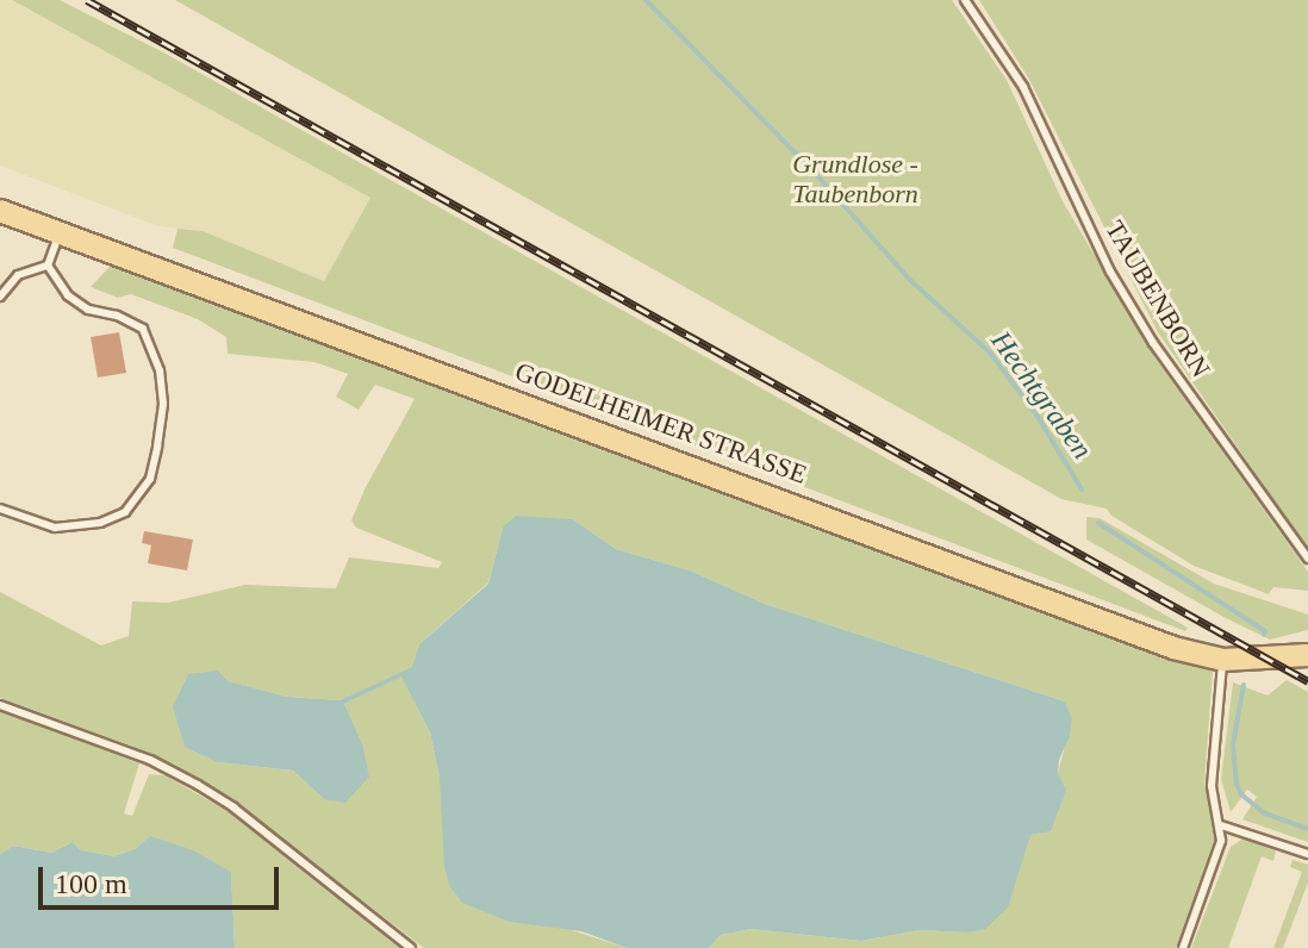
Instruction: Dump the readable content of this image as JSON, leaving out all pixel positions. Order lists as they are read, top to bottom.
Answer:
{
  "streets": {
    "main road": ["GODELHEIMER STRASSE"],
    "lane": ["TAUBENBORN"]
  },
  "water": ["Hechtgraben"],
  "parks": ["Grundlose - Taubenborn"],
  "scale_bar": "100 m"
}
